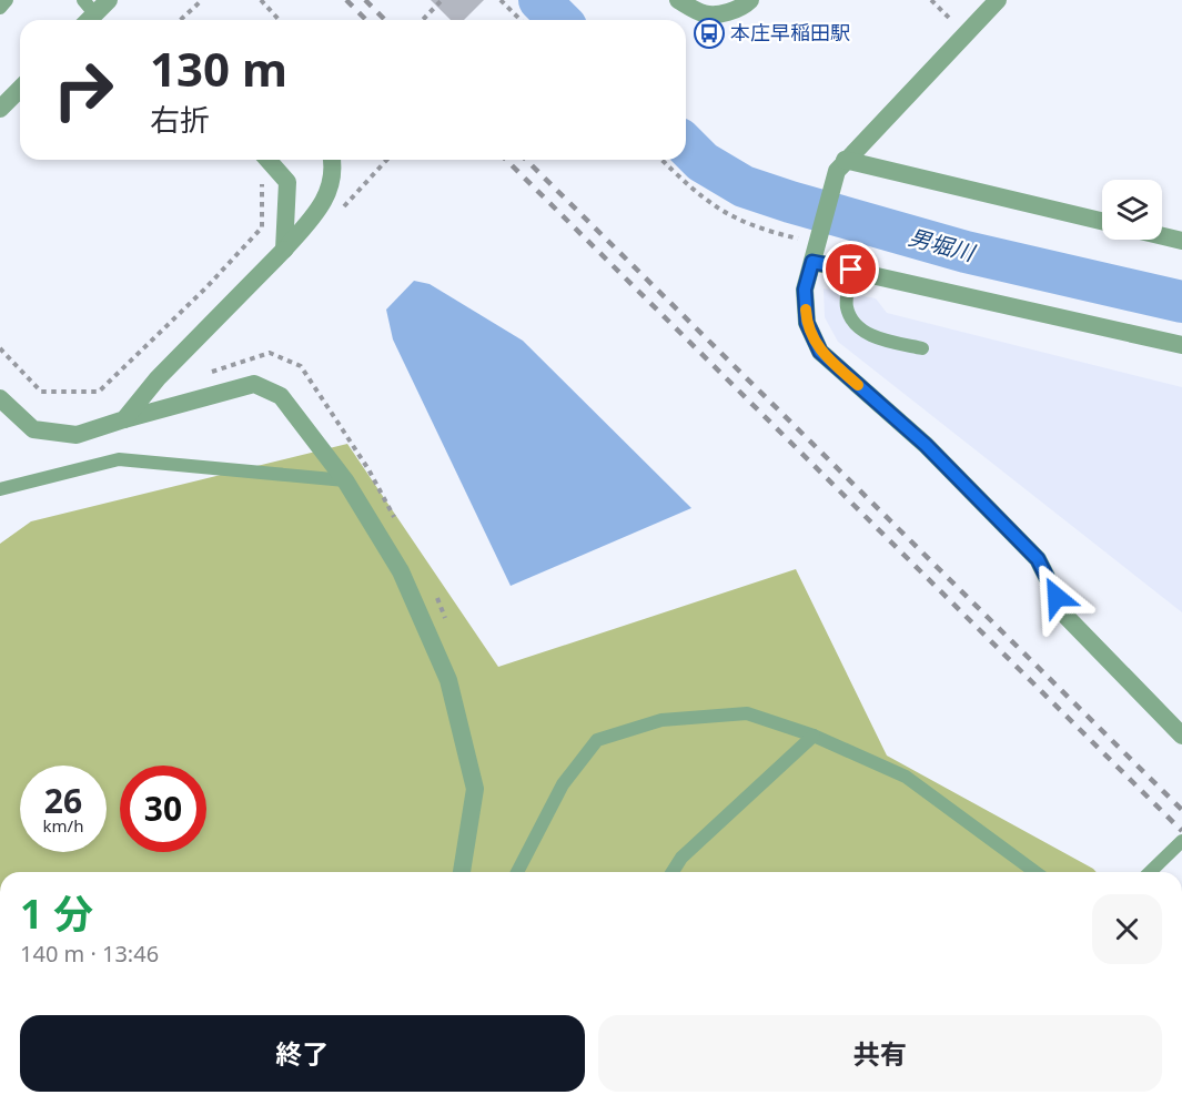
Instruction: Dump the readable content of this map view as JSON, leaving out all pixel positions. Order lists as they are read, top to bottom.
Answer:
{
  "water": ["男堀川"],
  "places": {
    "bus stop": ["本庄早稲田駅"]
  },
  "page": {
    "turn": ["130 m", "右折"],
    "speed": "26 km/h",
    "limit": "30",
    "heading": ["1 分", "140 m · 13:46"],
    "buttons": ["終了", "共有"]
  }
}
